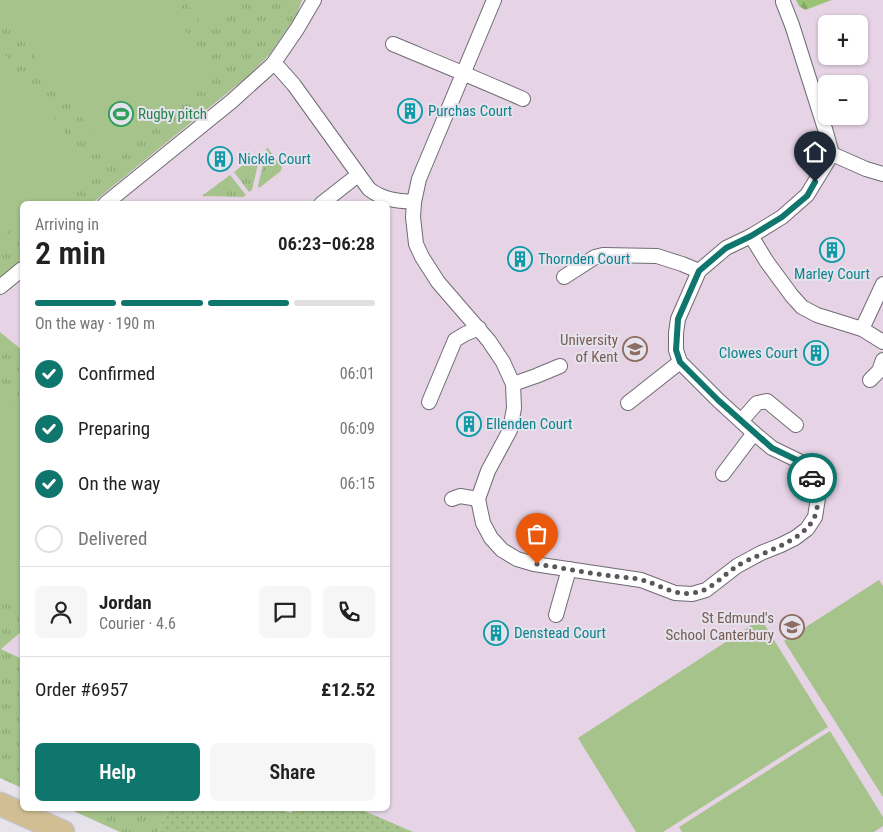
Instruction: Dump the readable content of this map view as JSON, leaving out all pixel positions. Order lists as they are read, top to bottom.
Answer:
{
  "places": {
    "building": [
      "Purchas Court",
      "Nickle Court",
      "Marley Court",
      "Thornden Court",
      "Clowes Court",
      "Ellenden Court",
      "Denstead Court"
    ],
    "sports": ["Rugby pitch"],
    "school or university": ["University of Kent", "St Edmund's School Canterbury"]
  },
  "page": {
    "map_buttons": ["+", "−"],
    "heading": ["2 min", "Arriving in", "06:23–06:28"],
    "panel": [
      "Jordan",
      "Courier · 4.6",
      "Order #6957",
      "£12.52"
    ],
    "bar": "On the way · 190 m",
    "list": [
      ["Confirmed", "06:01"],
      ["Preparing", "06:09"],
      ["On the way", "06:15"],
      "Delivered"
    ],
    "buttons": ["Help", "Share"]
  }
}
